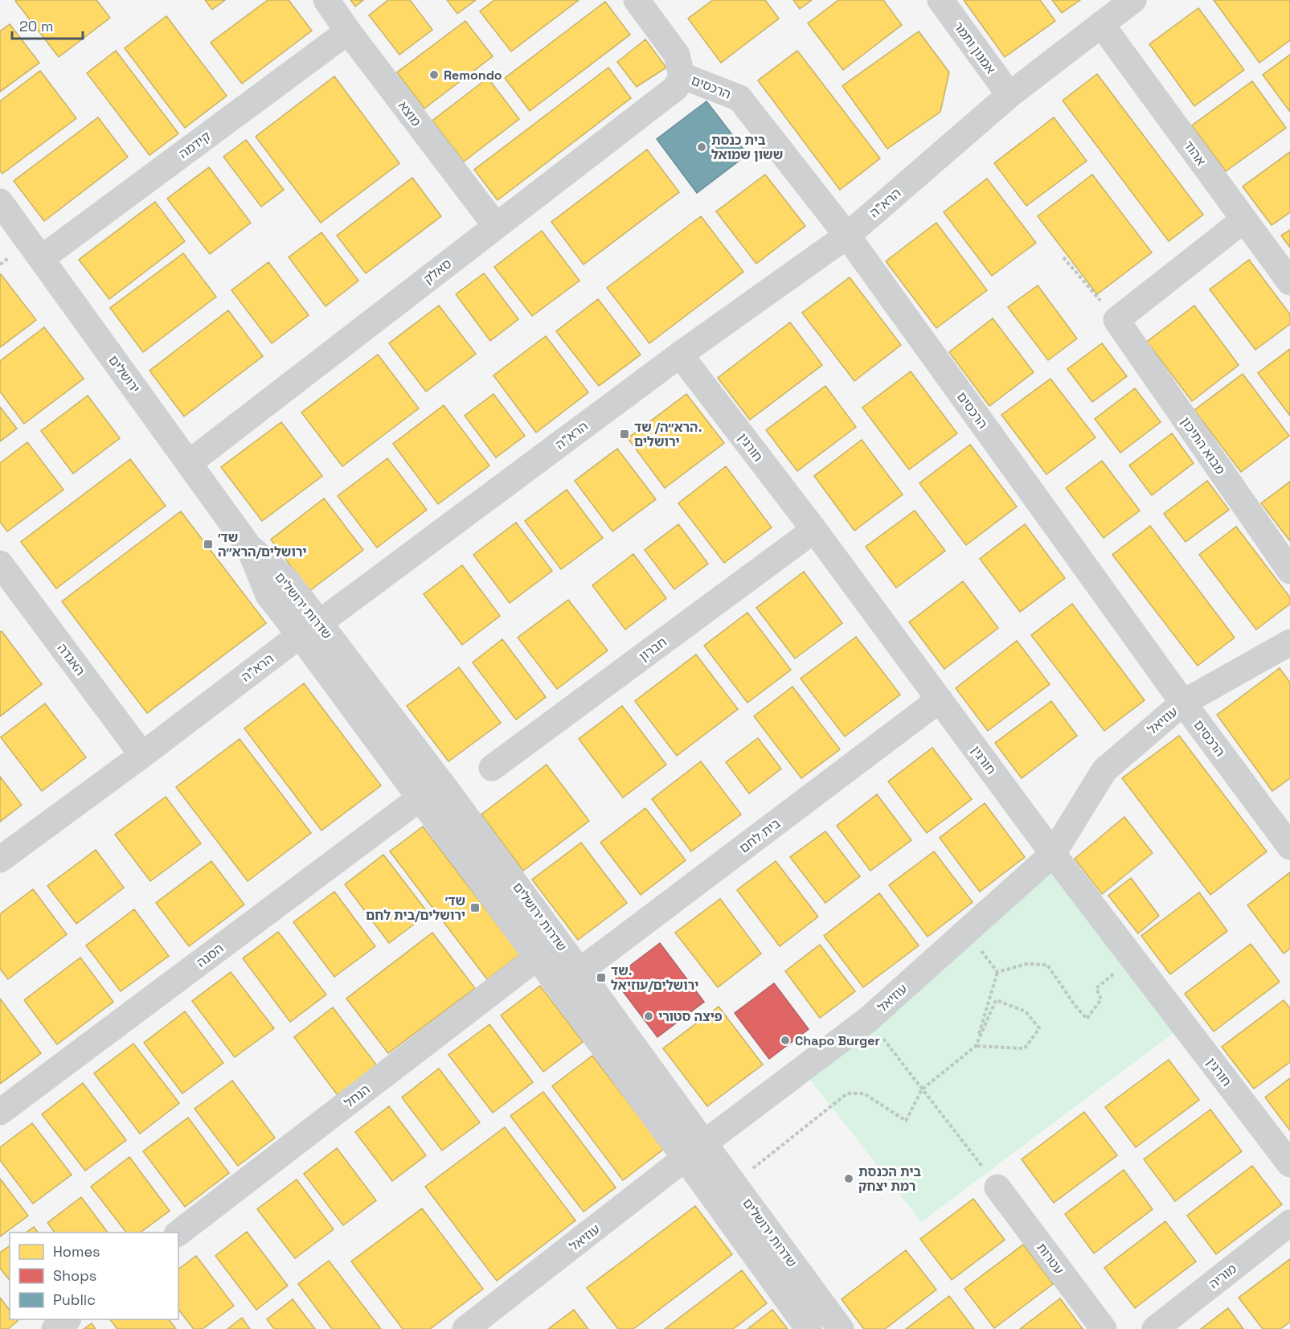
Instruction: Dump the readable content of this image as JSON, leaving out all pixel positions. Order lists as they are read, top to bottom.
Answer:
{
  "streets": {
    "street": [
      "אמנון ותמר",
      "הרכסים",
      "מוצא",
      "קידמה",
      "אהוד",
      "הרא\"ה",
      "סאלק",
      "ירושלים",
      "מבוא התיכון",
      "חורגין",
      "שדרות ירושלים",
      "חברון",
      "האגדה",
      "עוזיאל",
      "בית לחם",
      "הסנה",
      "הנחל",
      "עטרות",
      "מוריה"
    ]
  },
  "crossings": [
    ["אמנון ותמר", "הרא\"ה"],
    ["הרכסים", "הרא\"ה"],
    ["הרכסים", "סאלק"],
    ["הרכסים", "עוזיאל"],
    ["מוצא", "קידמה"],
    ["מוצא", "סאלק"],
    ["קידמה", "ירושלים"],
    ["אהוד", "הרא\"ה"],
    ["הרא\"ה", "חורגין"],
    ["הרא\"ה", "שדרות ירושלים"],
    ["הרא\"ה", "האגדה"],
    ["סאלק", "ירושלים"],
    ["ירושלים", "שדרות ירושלים"],
    ["חורגין", "חברון"],
    ["חורגין", "עוזיאל"],
    ["חורגין", "בית לחם"],
    ["שדרות ירושלים", "עוזיאל"],
    ["שדרות ירושלים", "בית לחם"],
    ["שדרות ירושלים", "הסנה"],
    ["שדרות ירושלים", "הנחל"]
  ],
  "places": {
    "other": [
      "Remondo",
      "בית כנסת ששון שמואל",
      "פיצה סטורי",
      "Chapo Burger",
      "בית הכנסת רמת יצחק"
    ],
    "transit": [
      "הרא״ה/ שד. ירושלים",
      "שד׳ ירושלים/הרא״ה",
      "שד׳ ירושלים/בית לחם",
      "שד. ירושלים/עוזיאל"
    ]
  },
  "legend": ["Homes", "Shops", "Public"],
  "scale_bar": "20 m"
}
